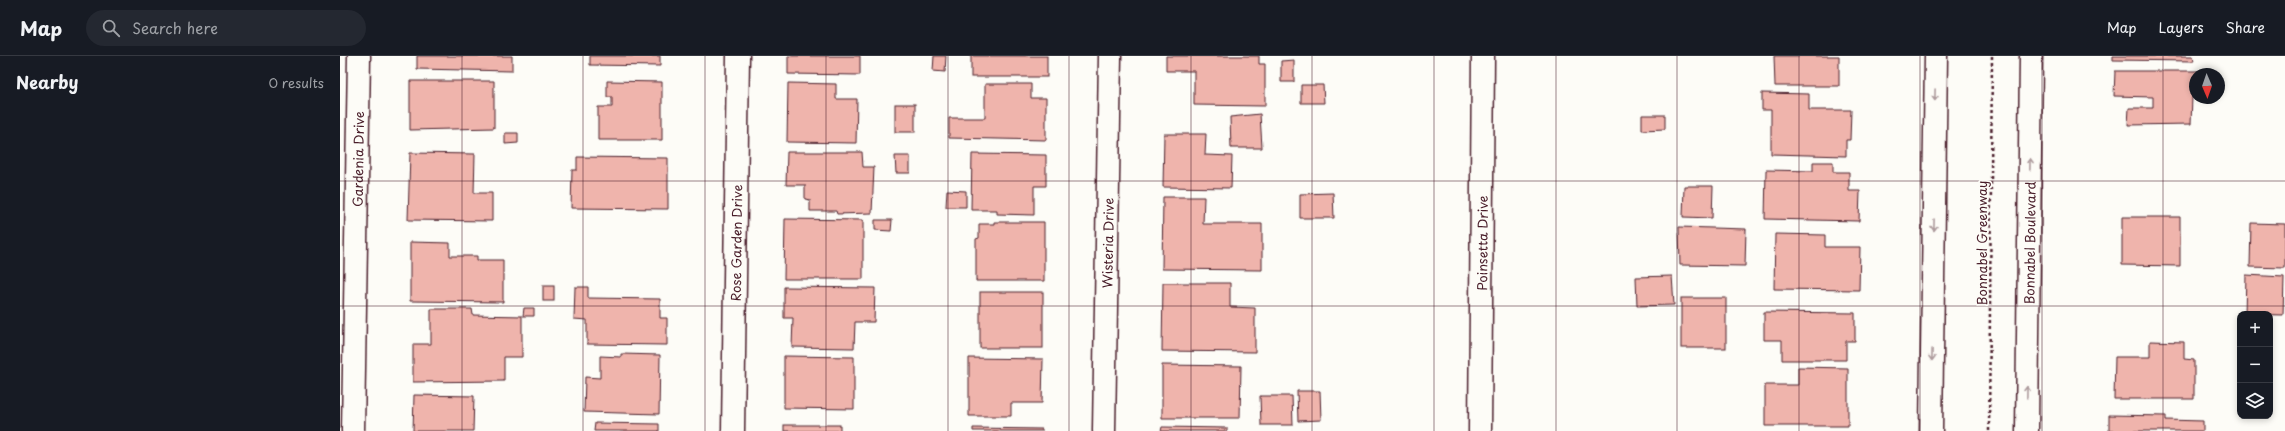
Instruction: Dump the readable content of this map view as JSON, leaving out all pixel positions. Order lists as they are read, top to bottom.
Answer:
{
  "streets": {
    "street": [
      "Gardenia Drive",
      "Rose Garden Drive",
      "Wisteria Drive",
      "Poinsetta Drive",
      "Bonnabel Boulevard"
    ],
    "path": ["Bonnabel Greenway"]
  },
  "north": "bottom",
  "page": {
    "header": "Map",
    "search": "Search here",
    "nav": ["Map", "Layers", "Share"],
    "heading": ["Nearby", "0 results"],
    "map_buttons": ["+", "−"]
  }
}
